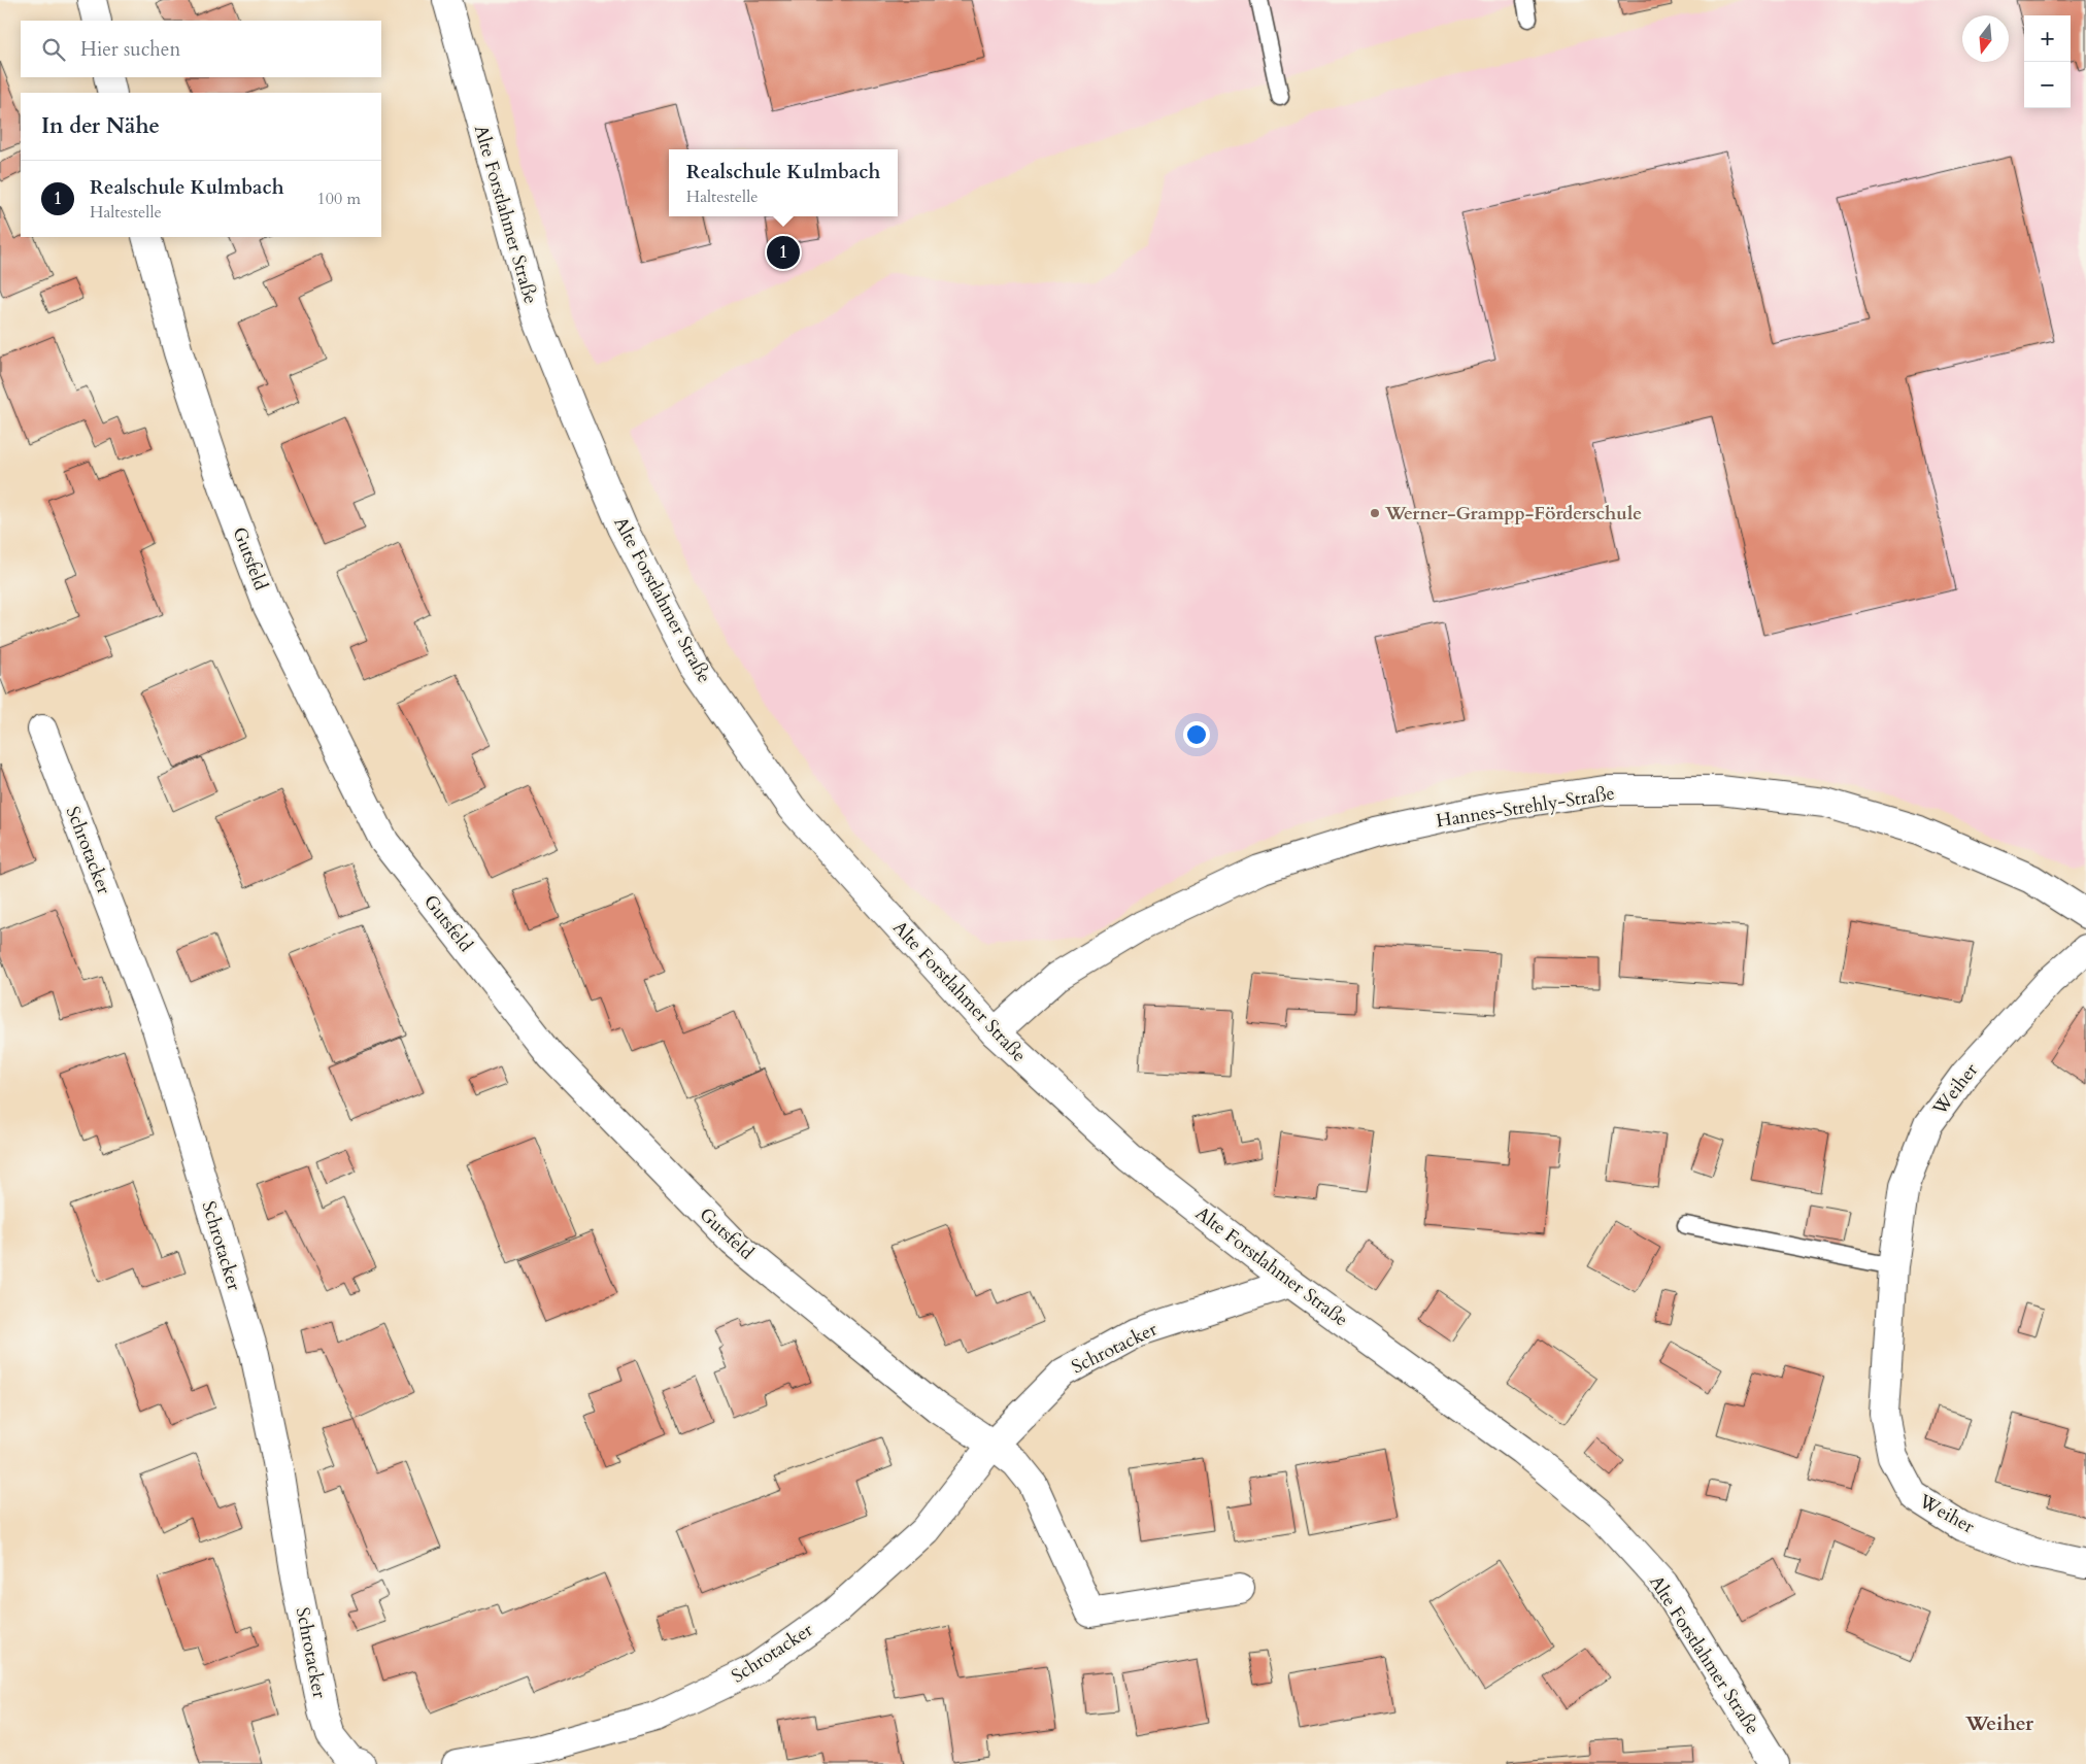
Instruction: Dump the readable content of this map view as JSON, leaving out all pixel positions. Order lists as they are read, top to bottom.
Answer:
{
  "streets": {
    "street": [
      "Alte Forstlahmer Straße",
      "Gutsfeld",
      "Hannes-Strehly-Straße",
      "Schrotacker",
      "Weiher"
    ]
  },
  "crossings": [
    ["Alte Forstlahmer Straße", "Hannes-Strehly-Straße"],
    ["Alte Forstlahmer Straße", "Schrotacker"],
    ["Gutsfeld", "Schrotacker"]
  ],
  "districts": ["Weiher"],
  "places": ["Werner-Grampp-Förderschule"],
  "north": "bottom",
  "page": {
    "map_buttons": ["+", "−"],
    "search": "Hier suchen",
    "heading": "In der Nähe",
    "popup": ["Realschule Kulmbach", "Haltestelle"],
    "list": [
      {
        "mark": "1",
        "name": "Realschule Kulmbach",
        "note": "Haltestelle",
        "value": "100 m"
      }
    ],
    "pins": "1"
  }
}
